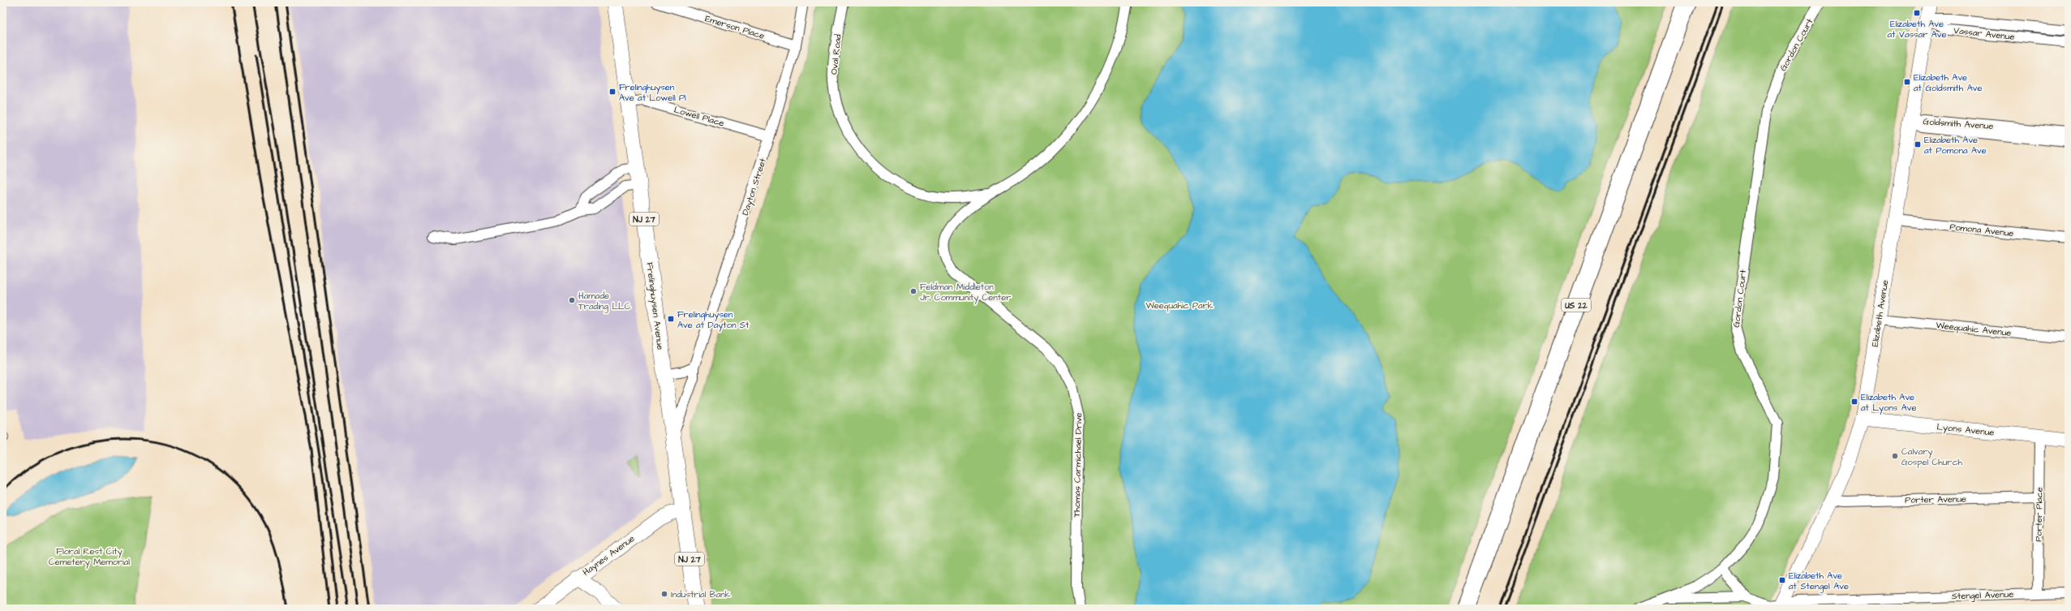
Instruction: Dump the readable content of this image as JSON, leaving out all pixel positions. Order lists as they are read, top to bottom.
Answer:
{
  "streets": {
    "highway": ["US 22"],
    "main road": [
      "NJ 27",
      "Frelinghuysen Avenue",
      "Elizabeth Avenue",
      "Lyons Avenue",
      "Haynes Avenue"
    ],
    "street": [
      "Emerson Place",
      "Vassar Avenue",
      "Gordon Court",
      "Oval Road",
      "Lowell Place",
      "Goldsmith Avenue",
      "Dayton Street",
      "Pomona Avenue",
      "Weequahic Avenue",
      "Thomas Carmichael Drive",
      "Porter Avenue",
      "Porter Place",
      "Stengel Avenue"
    ]
  },
  "crossings": [
    ["Emerson Place", "Dayton Street"],
    ["Vassar Avenue", "Elizabeth Avenue"],
    ["Oval Road", "Thomas Carmichael Drive"],
    ["Lowell Place", "Dayton Street"],
    ["Lowell Place", "Frelinghuysen Avenue"],
    ["Goldsmith Avenue", "Elizabeth Avenue"],
    ["Dayton Street", "Frelinghuysen Avenue"],
    ["Pomona Avenue", "Elizabeth Avenue"],
    ["Frelinghuysen Avenue", "Haynes Avenue"],
    ["Elizabeth Avenue", "Weequahic Avenue"],
    ["Elizabeth Avenue", "Lyons Avenue"],
    ["Elizabeth Avenue", "Porter Avenue"],
    ["Elizabeth Avenue", "Stengel Avenue"],
    ["Lyons Avenue", "Porter Place"],
    ["Porter Avenue", "Porter Place"],
    ["Porter Place", "Stengel Avenue"]
  ],
  "parks": ["Weequahic Park", "Floral Rest City Cemetery Memorial"],
  "places": {
    "transit": [
      "Elizabeth Ave at Vassar Ave",
      "Elizabeth Ave at Goldsmith Ave",
      "Frelinghuysen Ave at Lowell Pl",
      "Elizabeth Ave at Pomona Ave",
      "Frelinghuysen Ave at Dayton St",
      "Elizabeth Ave at Lyons Ave",
      "Elizabeth Ave at Stengel Ave"
    ],
    "other": [
      "Feldman Middleton Jr. Community Center",
      "Hamade Trading LLC",
      "Calvary Gospel Church",
      "Industrial Bank"
    ]
  }
}
